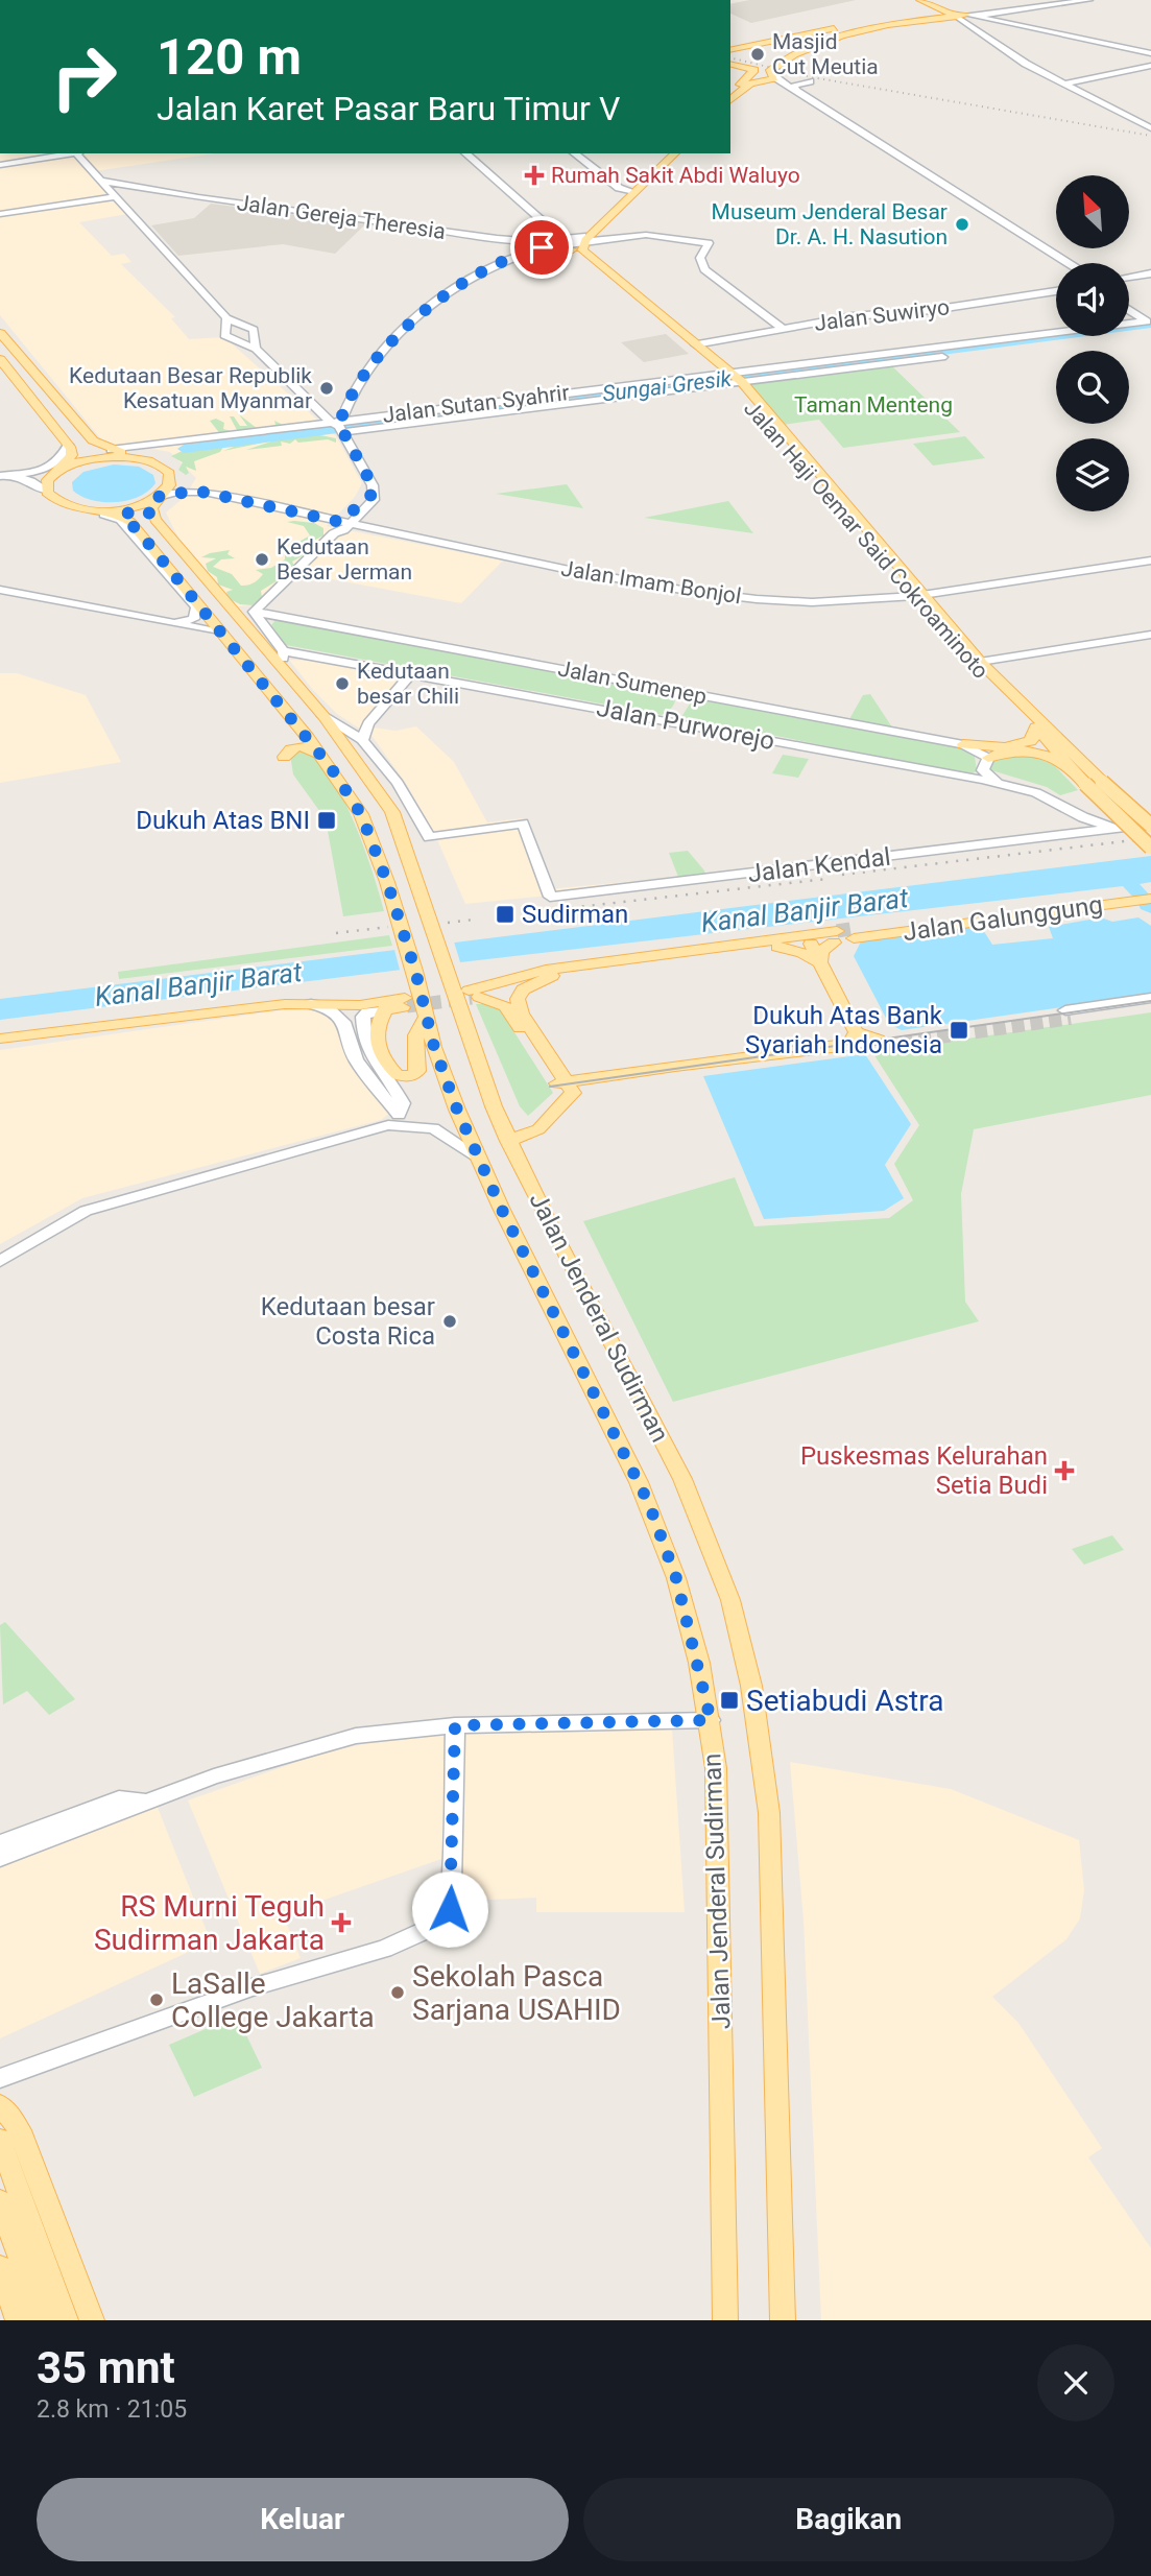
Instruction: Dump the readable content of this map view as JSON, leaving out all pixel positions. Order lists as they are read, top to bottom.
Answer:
{
  "streets": {
    "main road": ["Jalan Haji Oemar Said Cokroaminoto", "Jalan Galunggung", "Jalan Jenderal Sudirman"],
    "street": [
      "Jalan Gereja Theresia",
      "Jalan Suwiryo",
      "Jalan Sutan Syahrir",
      "Jalan Imam Bonjol",
      "Jalan Sumenep",
      "Jalan Purworejo",
      "Jalan Kendal"
    ]
  },
  "crossings": [
    ["Jalan Suwiryo", "Jalan Haji Oemar Said Cokroaminoto"],
    ["Jalan Sutan Syahrir", "Jalan Haji Oemar Said Cokroaminoto"],
    ["Jalan Haji Oemar Said Cokroaminoto", "Jalan Imam Bonjol"],
    ["Jalan Haji Oemar Said Cokroaminoto", "Jalan Kendal"],
    ["Jalan Purworejo", "Jalan Kendal"]
  ],
  "water": ["Sungai Gresik", "Kanal Banjir Barat"],
  "parks": ["Taman Menteng"],
  "places": {
    "other": [
      "Masjid Cut Meutia",
      "Museum Jenderal Besar Dr. A. H. Nasution",
      "Kedutaan Besar Republik Kesatuan Myanmar",
      "Kedutaan Besar Jerman",
      "Kedutaan besar Chili",
      "Kedutaan besar Costa Rica",
      "Sekolah Pasca Sarjana USAHID",
      "LaSalle College Jakarta"
    ],
    "health": ["Rumah Sakit Abdi Waluyo", "Puskesmas Kelurahan Setia Budi", "RS Murni Teguh Sudirman Jakarta"],
    "transit": [
      "Dukuh Atas BNI",
      "Sudirman",
      "Dukuh Atas Bank Syariah Indonesia",
      "Setiabudi Astra"
    ]
  },
  "north": "top left",
  "page": {
    "turn": ["120 m", "Jalan Karet Pasar Baru Timur V"],
    "heading": ["35 mnt", "2.8 km · 21:05"],
    "buttons": ["Keluar", "Bagikan"]
  }
}
